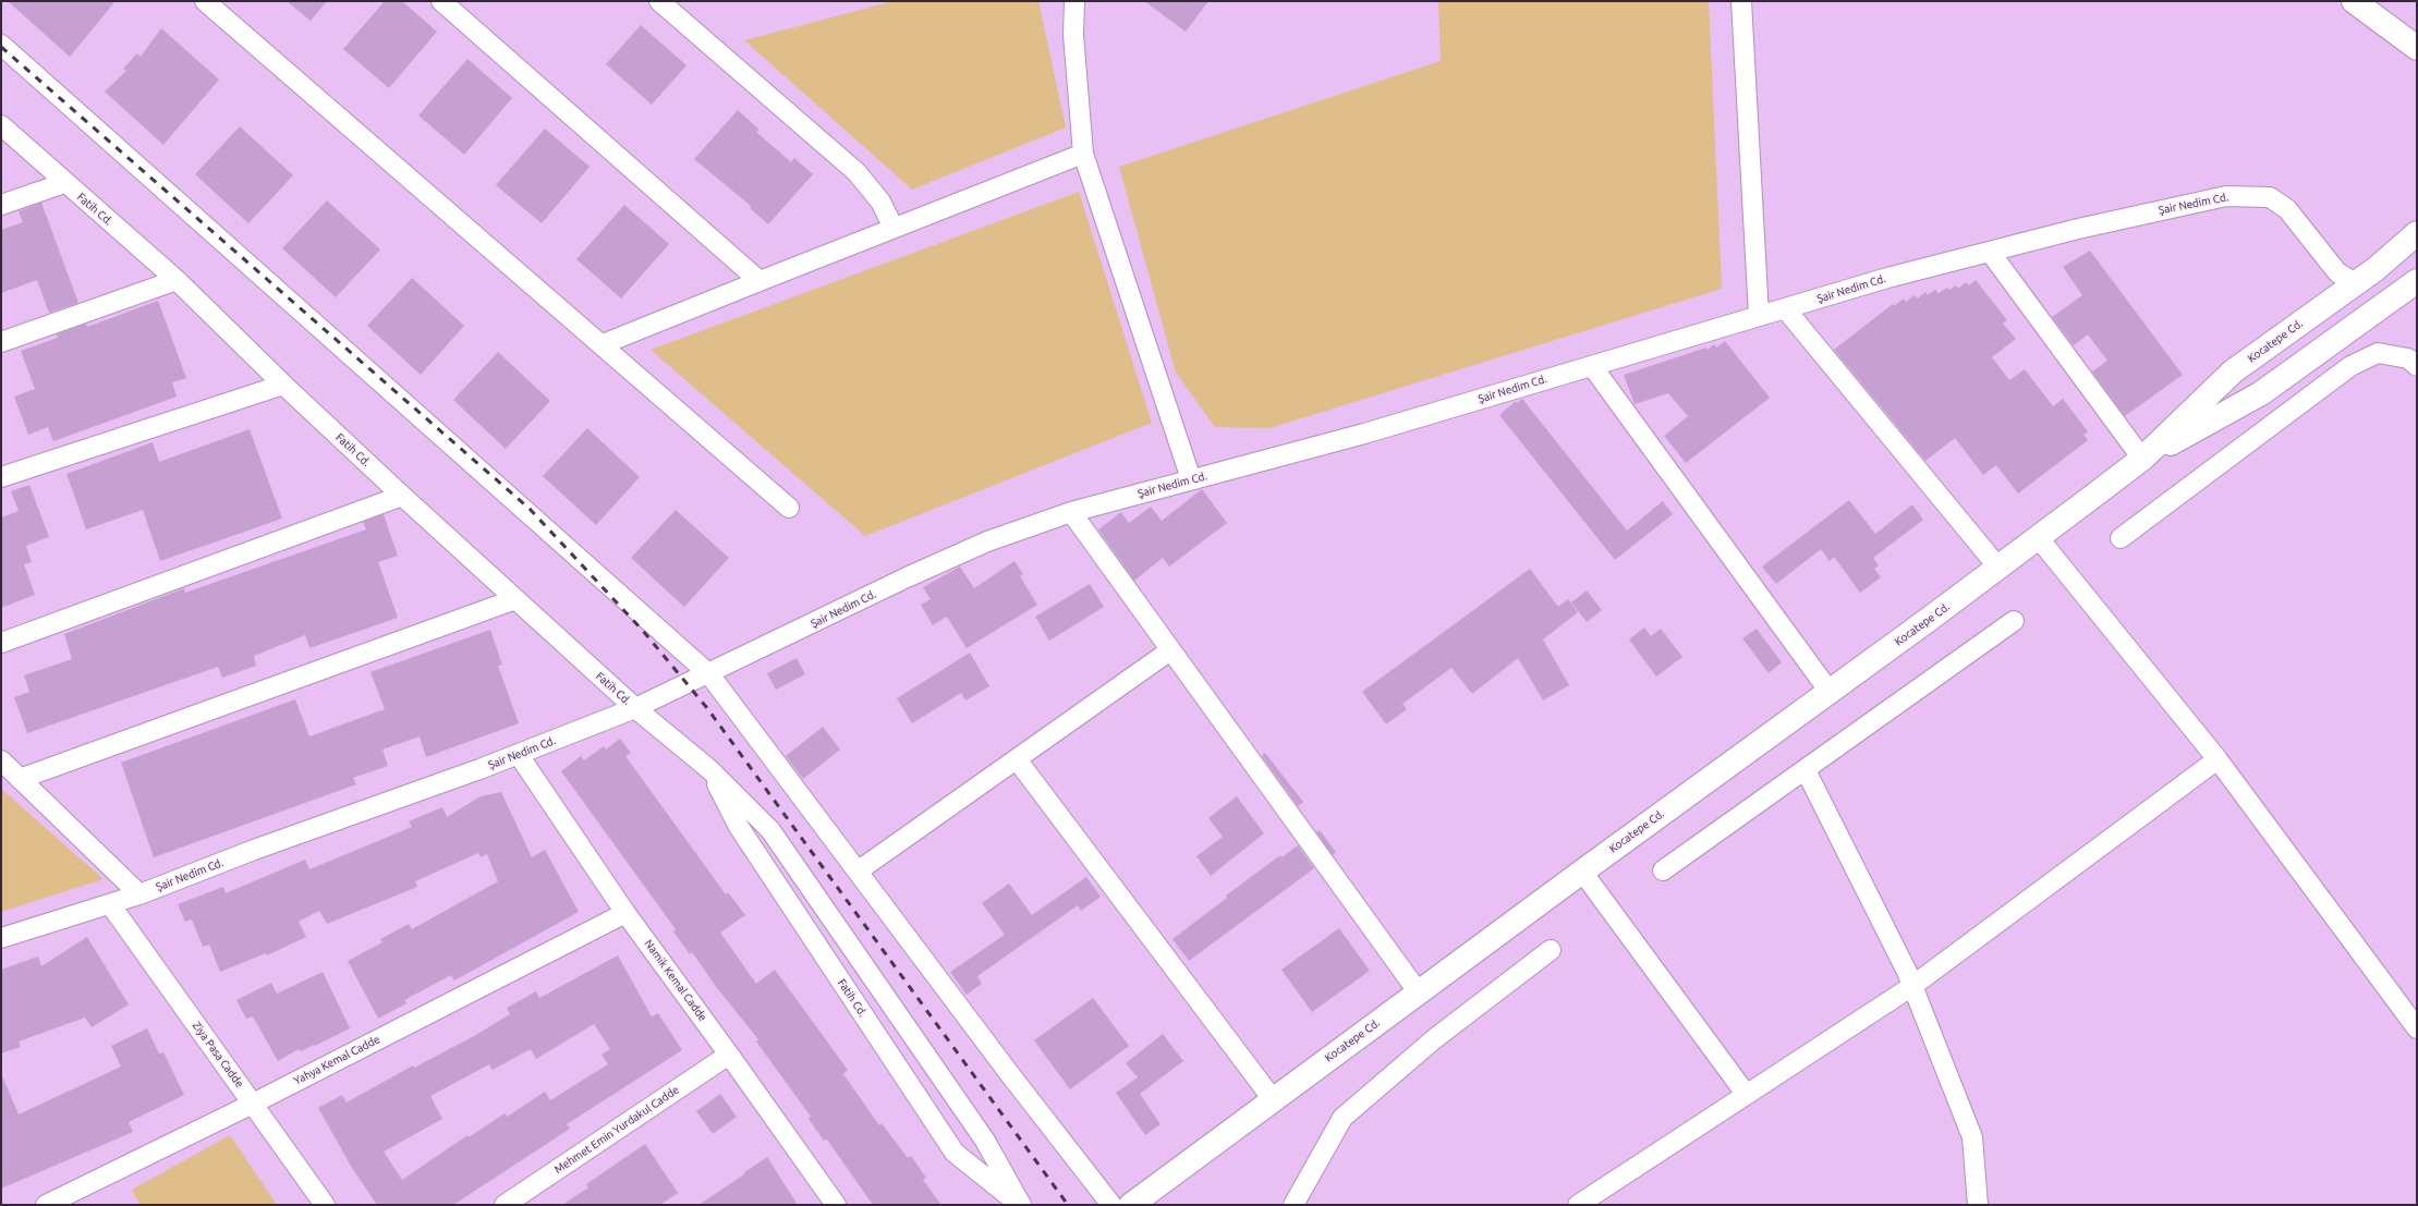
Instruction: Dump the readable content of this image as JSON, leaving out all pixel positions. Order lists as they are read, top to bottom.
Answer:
{
  "streets": {
    "main road": ["Kocatepe Cd."],
    "street": [
      "Şair Nedim Cd.",
      "Fatih Cd.",
      "Namik Kemal Cadde",
      "Ziya Pasa Cadde",
      "Yahya Kemal Cadde",
      "Mehmet Emin Yurdakul Cadde"
    ]
  },
  "crossings": [
    ["Şair Nedim Cd.", "Fatih Cd."],
    ["Şair Nedim Cd.", "Kocatepe Cd."],
    ["Şair Nedim Cd.", "Namik Kemal Cadde"],
    ["Şair Nedim Cd.", "Ziya Pasa Cadde"],
    ["Namik Kemal Cadde", "Yahya Kemal Cadde"],
    ["Namik Kemal Cadde", "Mehmet Emin Yurdakul Cadde"],
    ["Ziya Pasa Cadde", "Yahya Kemal Cadde"]
  ]
}
